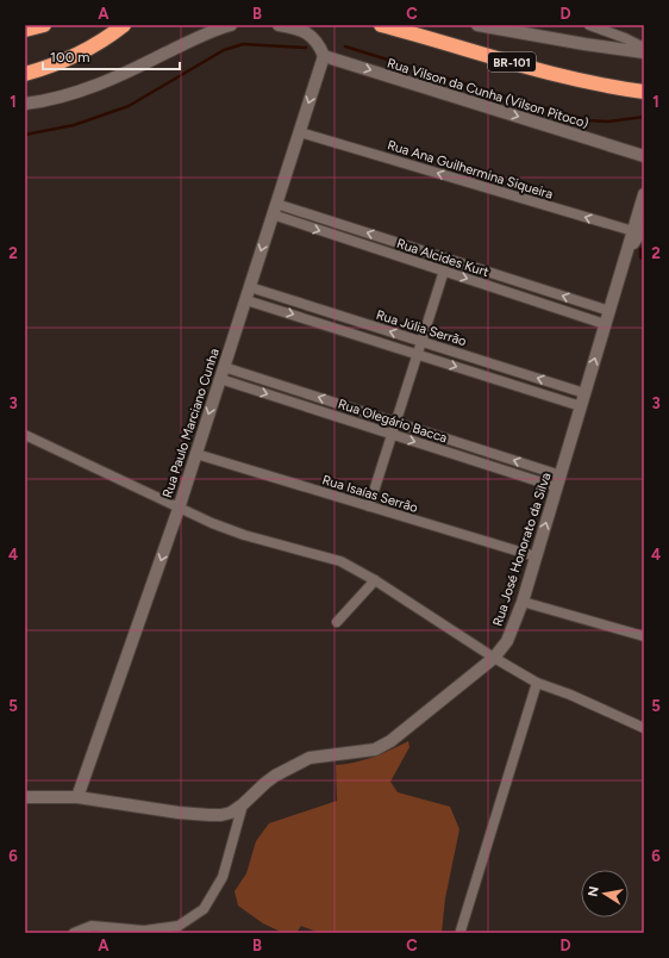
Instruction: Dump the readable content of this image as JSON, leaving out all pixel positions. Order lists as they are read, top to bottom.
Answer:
{
  "streets": {
    "highway": ["BR-101"],
    "street": [
      "Rua Vilson da Cunha (Vilson Pitoco)",
      "Rua Ana Guilhermina Siqueira",
      "Rua Alcides Kurt",
      "Rua Júlia Serrão",
      "Rua Olegário Bacca",
      "Rua Paulo Marciano Cunha",
      "Rua Isaías Serrão",
      "Rua José Honorato da Silva"
    ]
  },
  "crossings": [
    ["Rua Vilson da Cunha (Vilson Pitoco)", "Rua Paulo Marciano Cunha"],
    ["Rua Ana Guilhermina Siqueira", "Rua Paulo Marciano Cunha"],
    ["Rua Ana Guilhermina Siqueira", "Rua José Honorato da Silva"],
    ["Rua Alcides Kurt", "Rua Paulo Marciano Cunha"],
    ["Rua Alcides Kurt", "Rua José Honorato da Silva"],
    ["Rua Júlia Serrão", "Rua Paulo Marciano Cunha"],
    ["Rua Júlia Serrão", "Rua José Honorato da Silva"],
    ["Rua Olegário Bacca", "Rua Paulo Marciano Cunha"],
    ["Rua Olegário Bacca", "Rua José Honorato da Silva"],
    ["Rua Paulo Marciano Cunha", "Rua Isaías Serrão"],
    ["Rua Paulo Marciano Cunha", "Rua José Honorato da Silva"],
    ["Rua Isaías Serrão", "Rua José Honorato da Silva"]
  ],
  "one_way": ["Rua Ana Guilhermina Siqueira", "Rua Paulo Marciano Cunha"],
  "scale_bar": "100 m",
  "north": "left",
  "grid": {
    "columns": [
      "A",
      "B",
      "C",
      "D"
    ],
    "rows": [
      "1",
      "2",
      "3",
      "4",
      "5",
      "6"
    ]
  }
}
